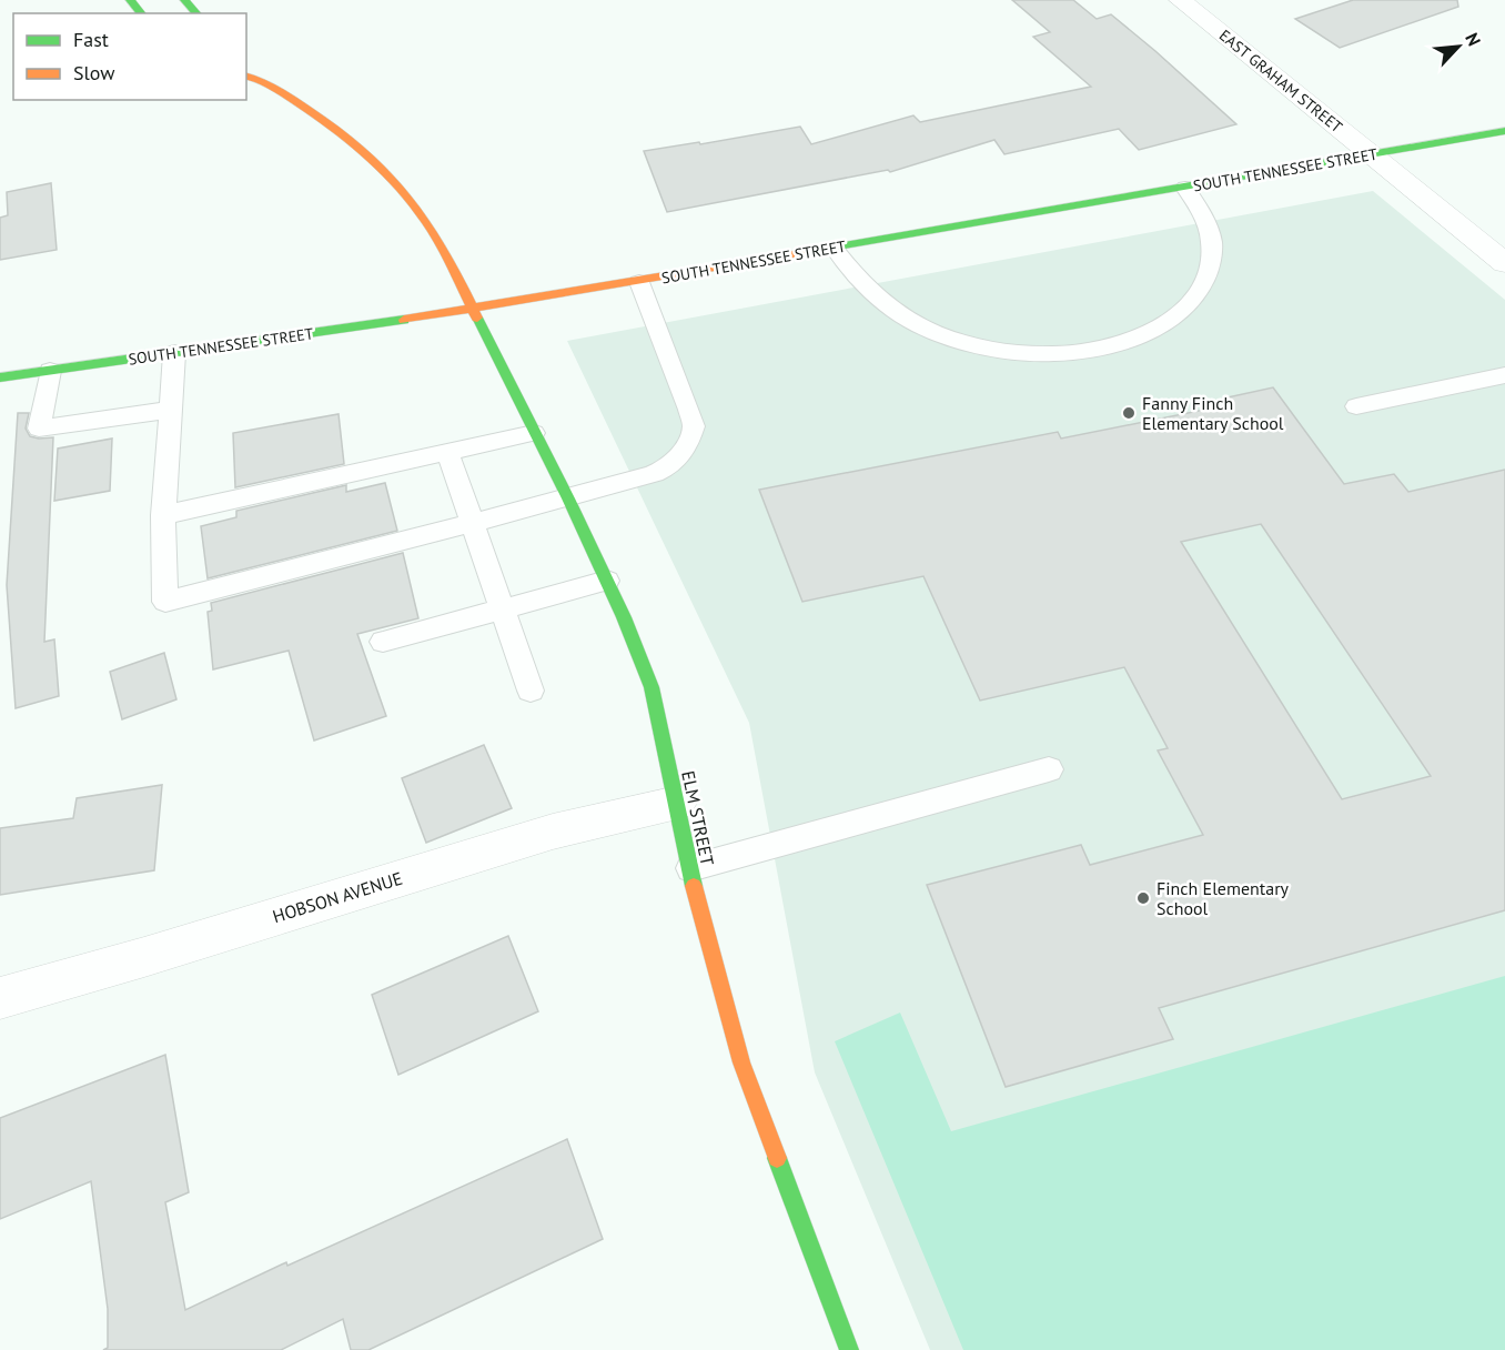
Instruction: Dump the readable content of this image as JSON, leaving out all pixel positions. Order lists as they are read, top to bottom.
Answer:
{
  "streets": {
    "main road": ["SOUTH TENNESSEE STREET", "ELM STREET"],
    "street": ["EAST GRAHAM STREET", "HOBSON AVENUE"]
  },
  "crossings": [
    ["EAST GRAHAM STREET", "SOUTH TENNESSEE STREET"],
    ["SOUTH TENNESSEE STREET", "ELM STREET"],
    ["ELM STREET", "HOBSON AVENUE"]
  ],
  "places": ["Fanny Finch Elementary School", "Finch Elementary School"],
  "legend": ["Fast", "Slow"],
  "north": "top right"
}
